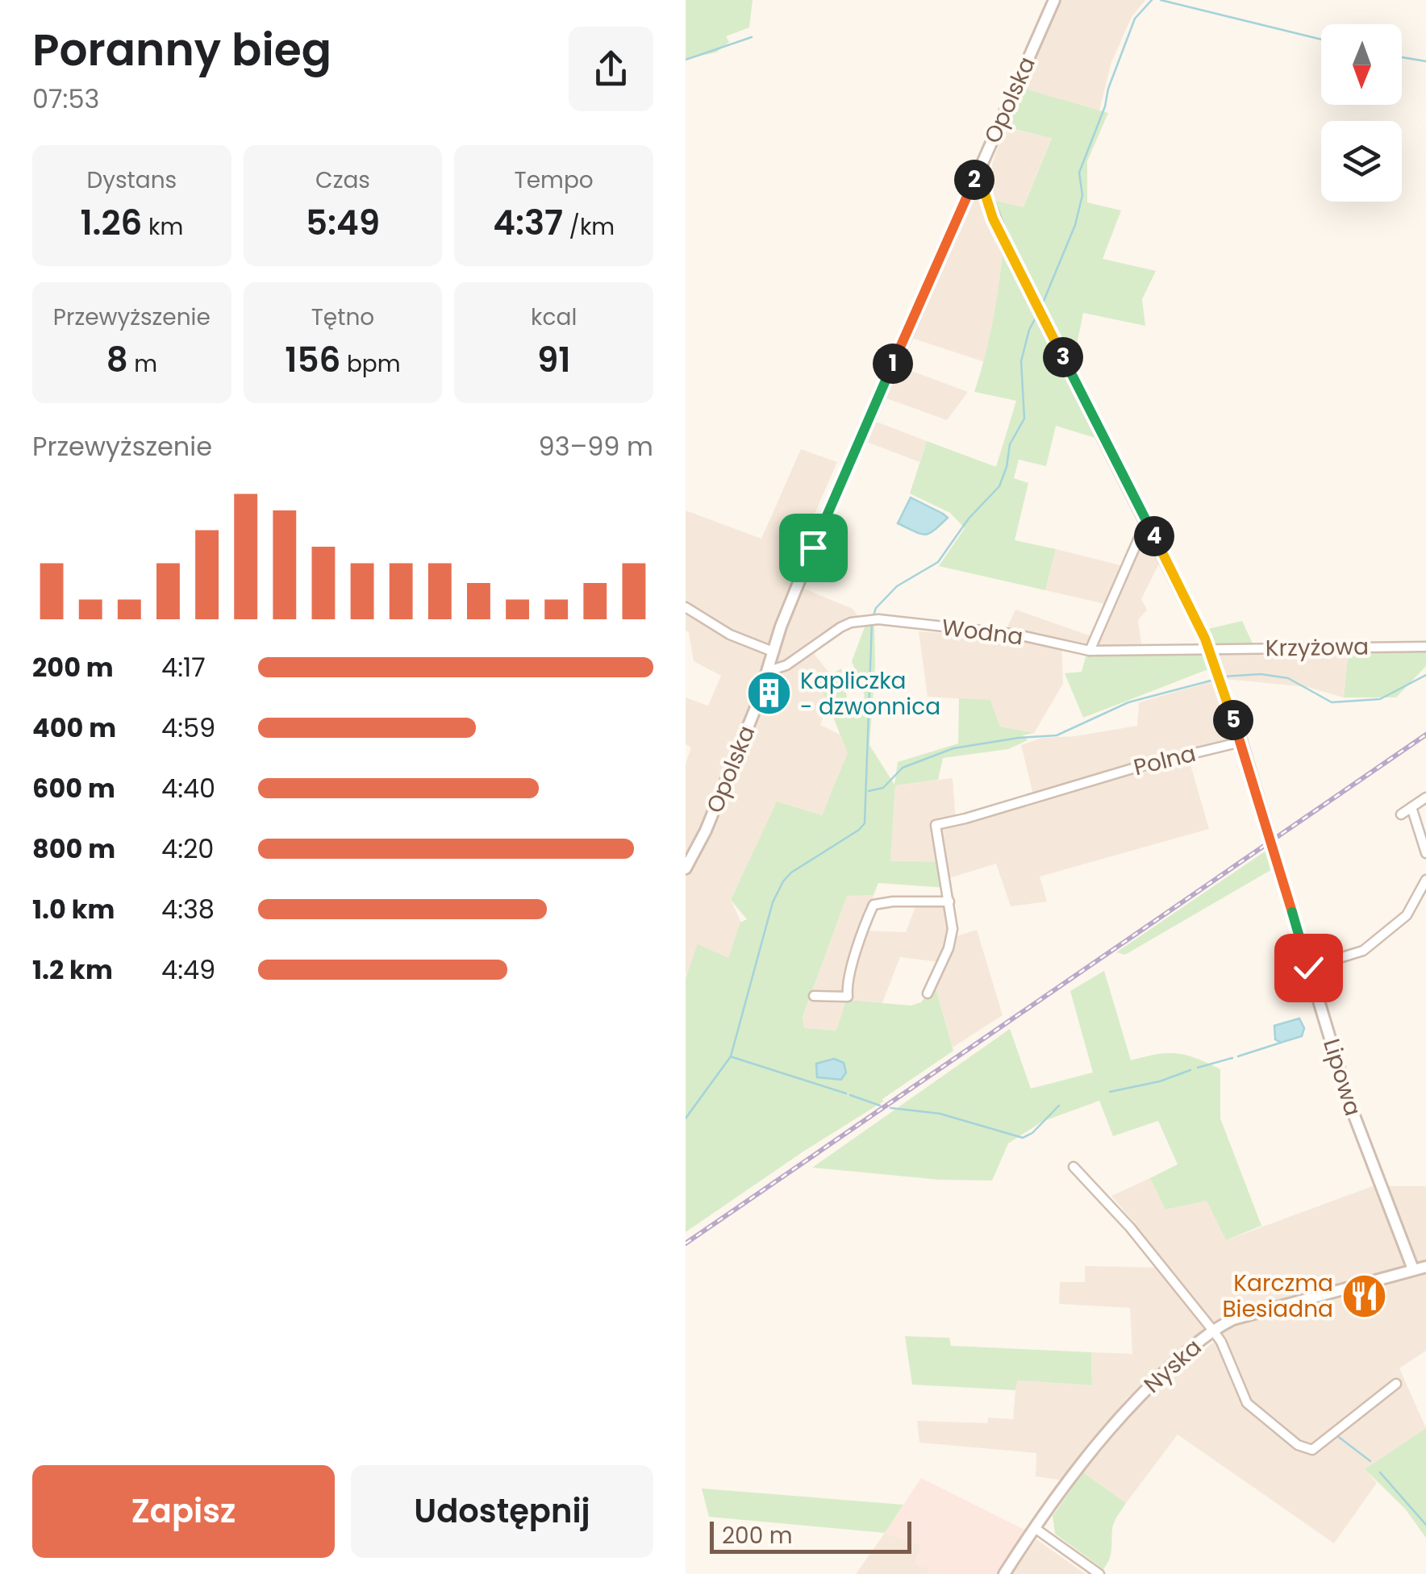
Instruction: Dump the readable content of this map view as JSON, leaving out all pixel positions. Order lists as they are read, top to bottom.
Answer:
{
  "streets": {
    "street": [
      "Opolska",
      "Wodna",
      "Krzyżowa",
      "Polna",
      "Lipowa",
      "Nyska"
    ]
  },
  "crossings": [
    ["Opolska", "Wodna"],
    ["Wodna", "Krzyżowa"],
    ["Polna", "Lipowa"]
  ],
  "places": {
    "building": ["Kapliczka - dzwonnica"],
    "restaurant": ["Karczma Biesiadna"]
  },
  "scale_bar": "200 m",
  "north": "bottom",
  "page": {
    "heading": ["Poranny bieg", "07:53"],
    "stats": [
      ["Dystans", "1.26 km"],
      ["Czas", "5:49"],
      ["Tempo", "4:37 /km"],
      ["Przewyższenie", "8 m"],
      ["Tętno", "156 bpm"],
      ["kcal", "91"]
    ],
    "pins": [
      "2",
      "3",
      "1",
      "4",
      "5"
    ],
    "chart": ["Przewyższenie", "93–99 m"],
    "list": [
      {
        "name": "200 m",
        "note": "4:17"
      },
      {
        "name": "400 m",
        "note": "4:59"
      },
      {
        "name": "600 m",
        "note": "4:40"
      },
      {
        "name": "800 m",
        "note": "4:20"
      },
      {
        "name": "1.0 km",
        "note": "4:38"
      },
      {
        "name": "1.2 km",
        "note": "4:49"
      }
    ],
    "buttons": ["Zapisz", "Udostępnij"],
    "scale": "200 m"
  }
}
